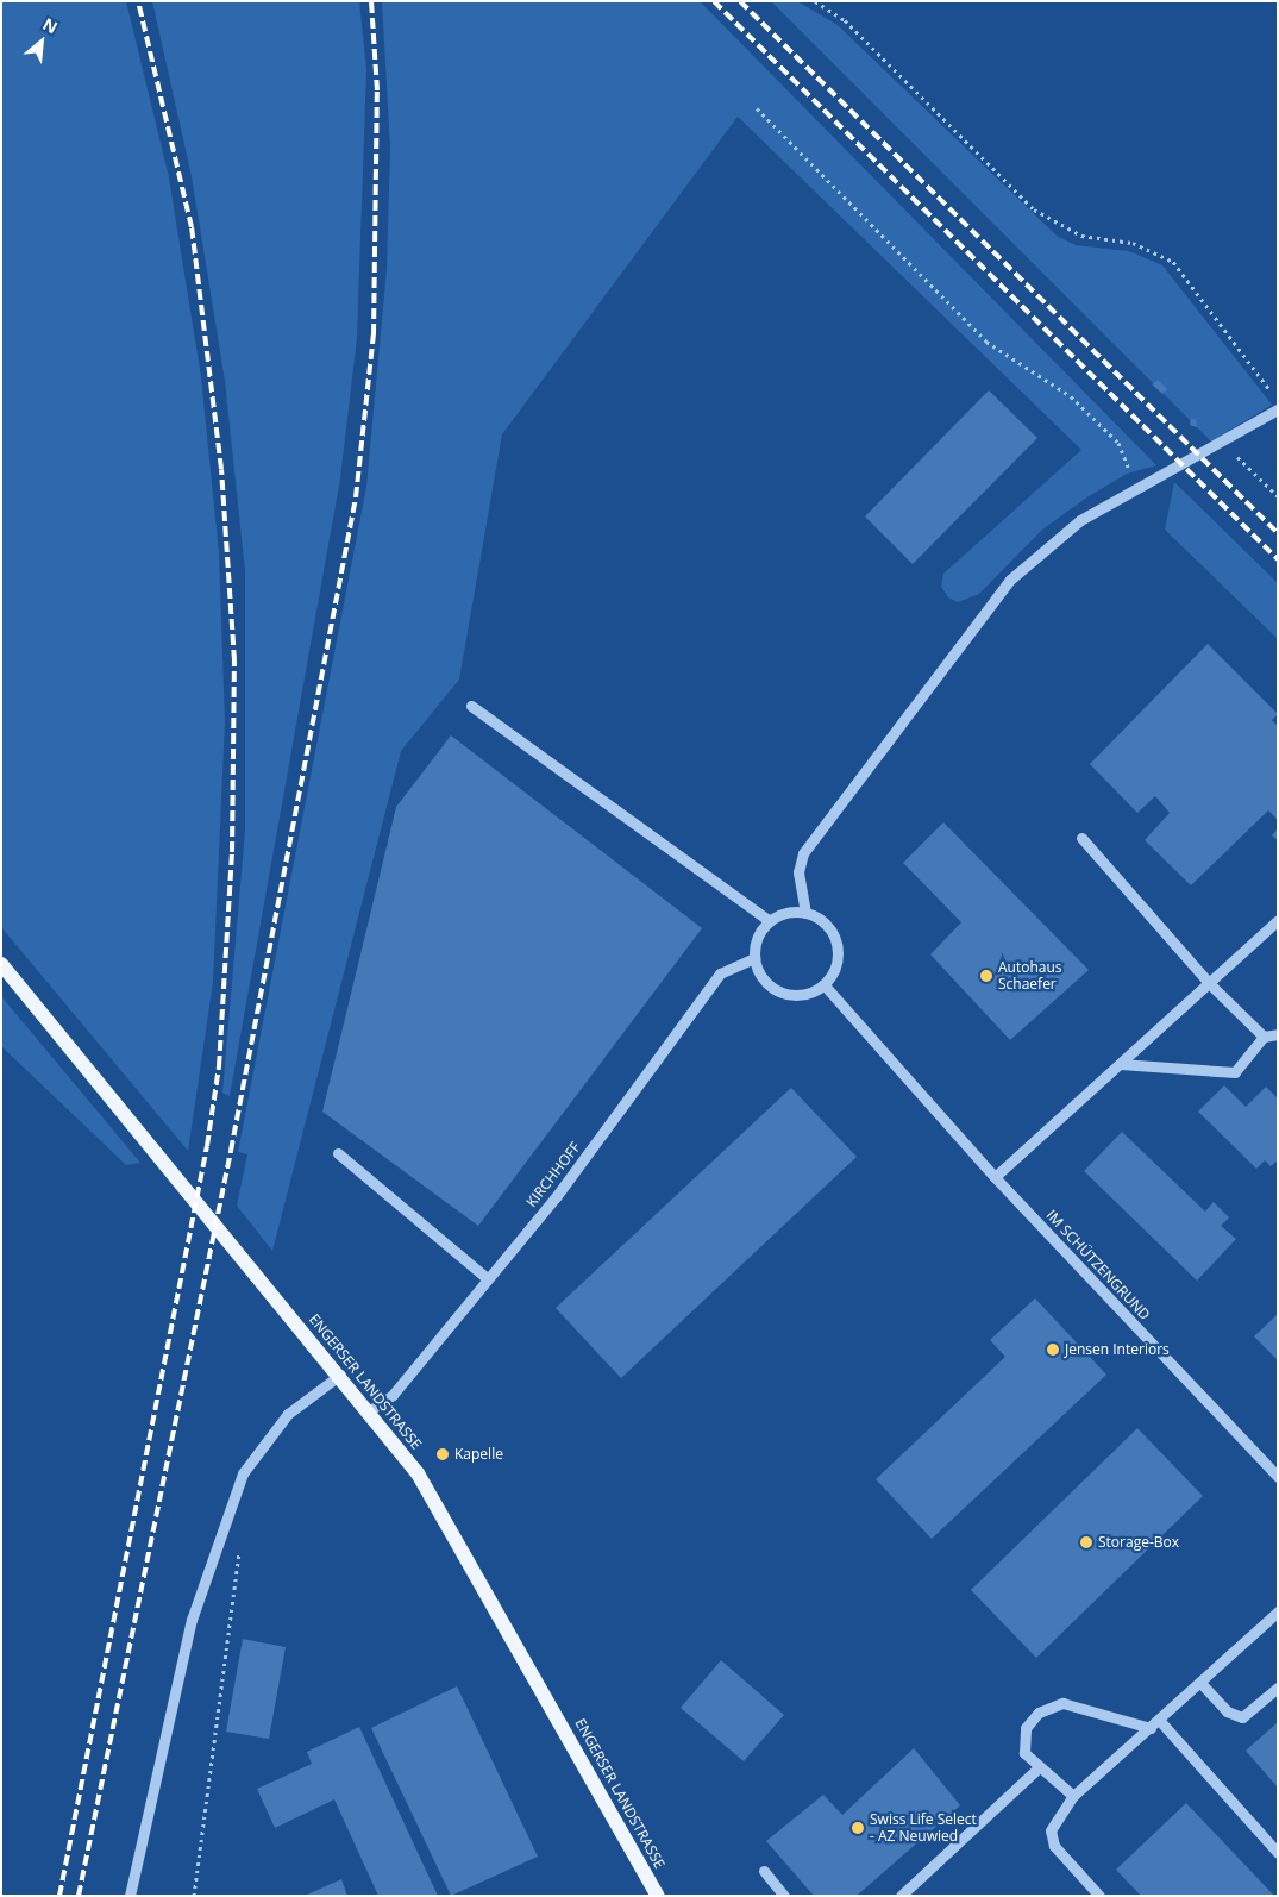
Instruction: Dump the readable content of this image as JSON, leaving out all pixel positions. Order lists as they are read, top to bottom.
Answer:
{
  "streets": {
    "main road": ["ENGERSER LANDSTRASSE"],
    "street": ["KIRCHHOFF", "IM SCHÜTZENGRUND"]
  },
  "crossings": [
    ["KIRCHHOFF", "IM SCHÜTZENGRUND"],
    ["KIRCHHOFF", "ENGERSER LANDSTRASSE"]
  ],
  "places": [
    "Autohaus Schaefer",
    "Jensen Interiors",
    "Kapelle",
    "Storage-Box",
    "Swiss Life Select - AZ Neuwied"
  ],
  "north": "top right"
}
